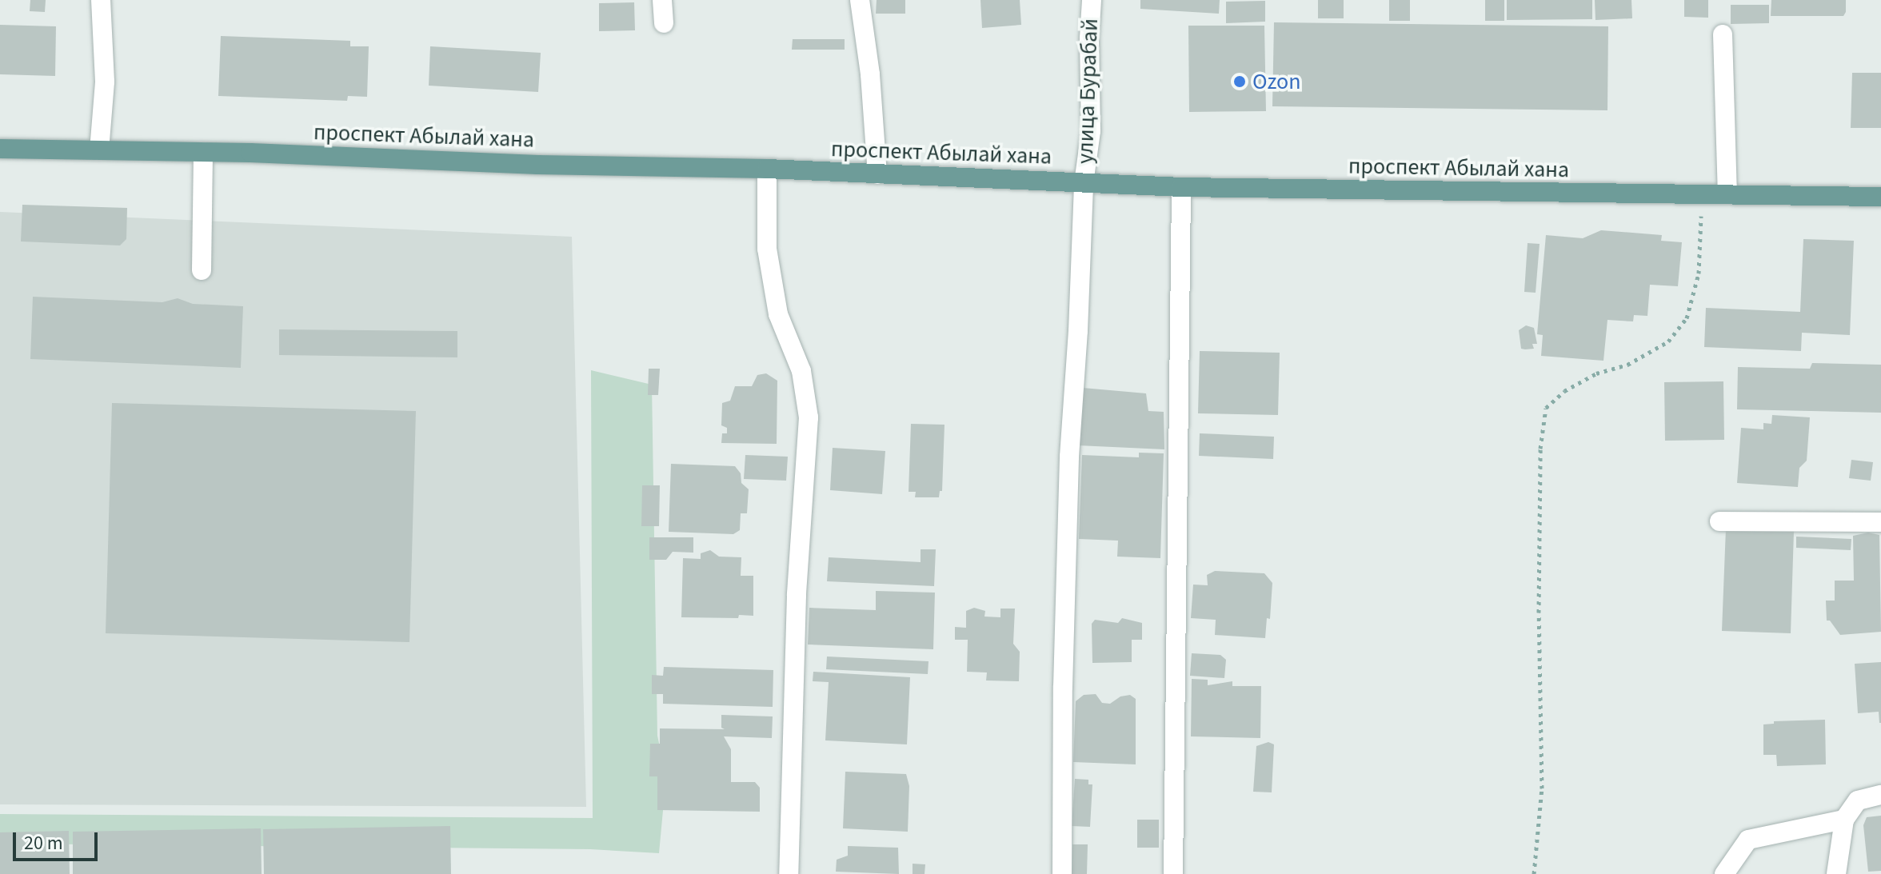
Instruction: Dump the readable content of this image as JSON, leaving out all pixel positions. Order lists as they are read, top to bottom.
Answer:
{
  "streets": {
    "main road": ["проспект Абылай хана"],
    "street": ["улица Бурабай"]
  },
  "crossings": [
    ["улица Бурабай", "проспект Абылай хана"]
  ],
  "places": ["Ozon"],
  "scale_bar": "20 m"
}
